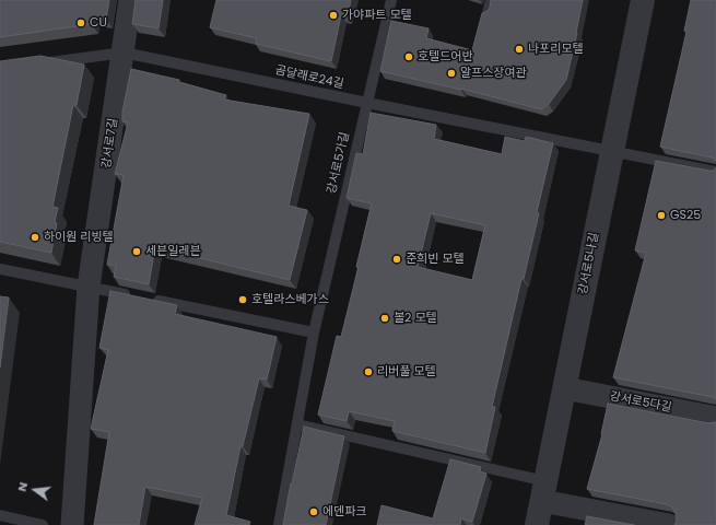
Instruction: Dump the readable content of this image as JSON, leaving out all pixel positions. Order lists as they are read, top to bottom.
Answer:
{
  "streets": {
    "street": ["강서로7길", "강서로5나길", "강서로5다길"],
    "lane": ["곰달래로24길", "강서로5가길"]
  },
  "crossings": [
    ["곰달래로24길", "강서로7길"],
    ["곰달래로24길", "강서로5가길"],
    ["곰달래로24길", "강서로5나길"],
    ["강서로5나길", "강서로5다길"]
  ],
  "places": [
    "가야파트 모텔",
    "CU",
    "나포리모텔",
    "호텔드어반",
    "알프스장여관",
    "GS25",
    "하이원 리빙텔",
    "세븐일레븐",
    "준희빈 모텔",
    "호텔라스베가스",
    "볼2 모텔",
    "리버풀 모텔",
    "에덴파크"
  ],
  "north": "left"
}
